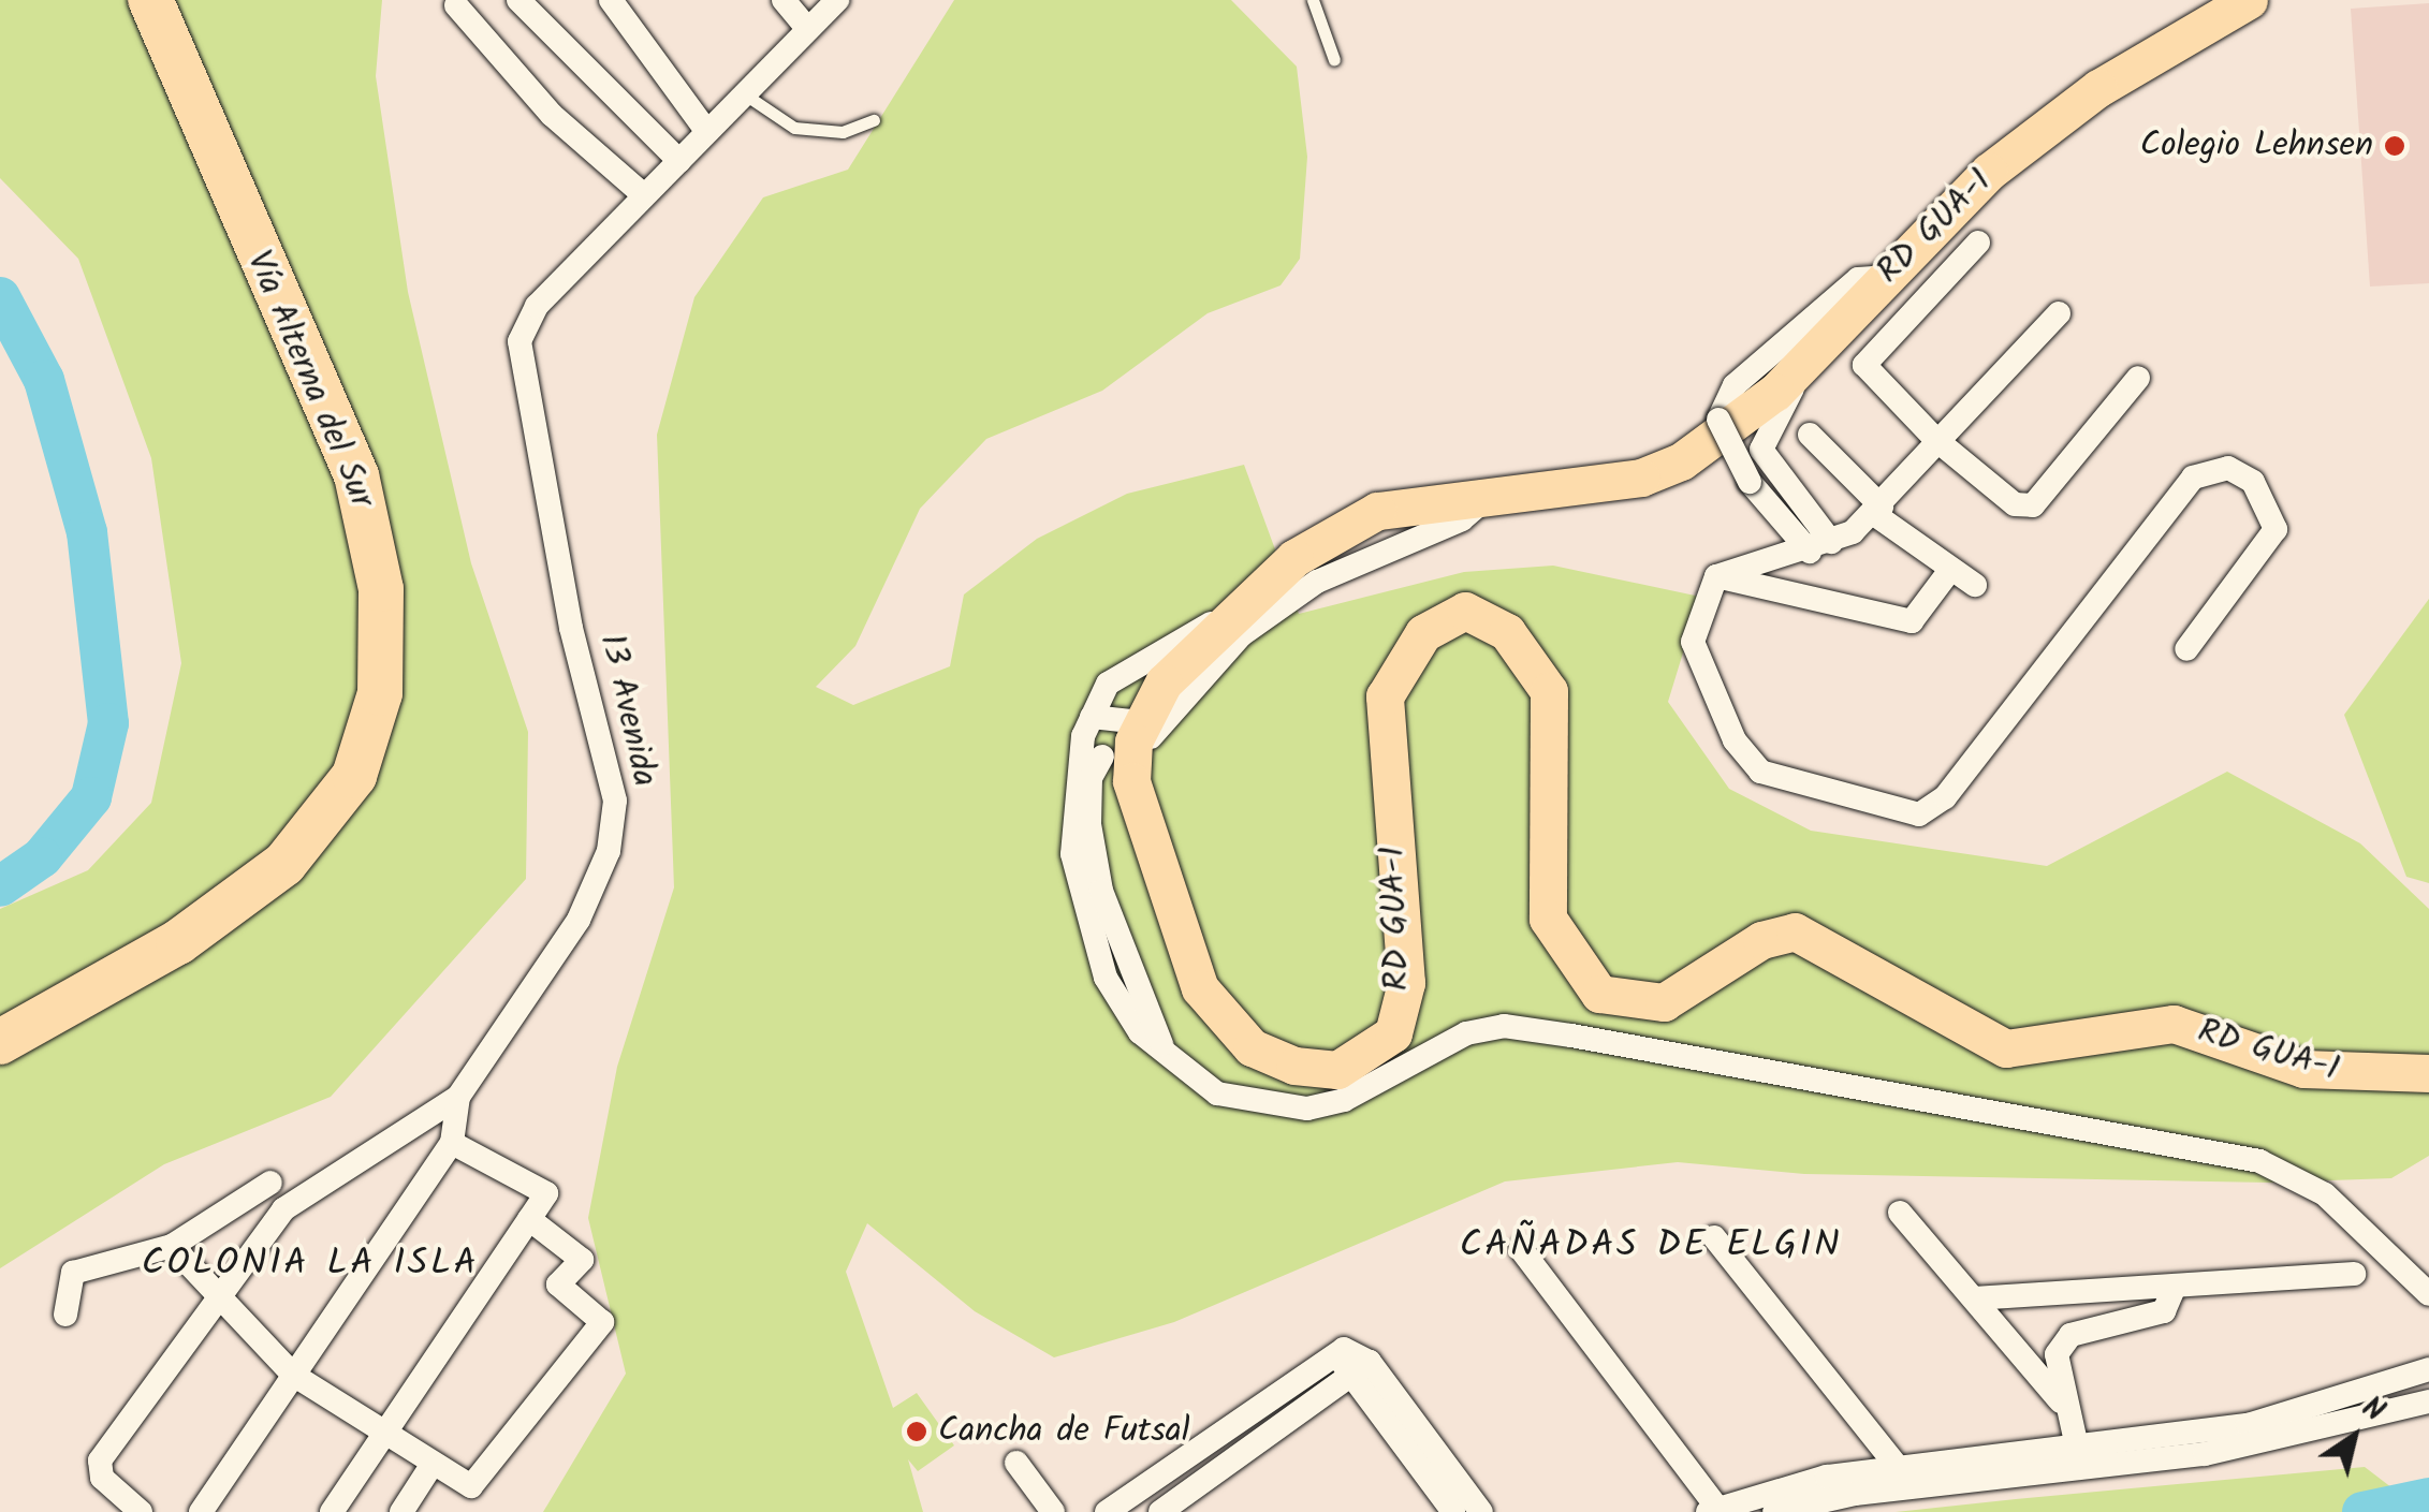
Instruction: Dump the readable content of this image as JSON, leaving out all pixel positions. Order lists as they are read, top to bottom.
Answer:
{
  "streets": {
    "highway": ["Vía Alterna del Sur"],
    "main road": ["RD GUA-1"],
    "street": ["13 Avenida"]
  },
  "districts": ["CAÑADAS DE ELGIN", "COLONIA LA ISLA"],
  "places": ["Colegio Lehnsen", "Cancha de Futsal"],
  "north": "top right"
}
